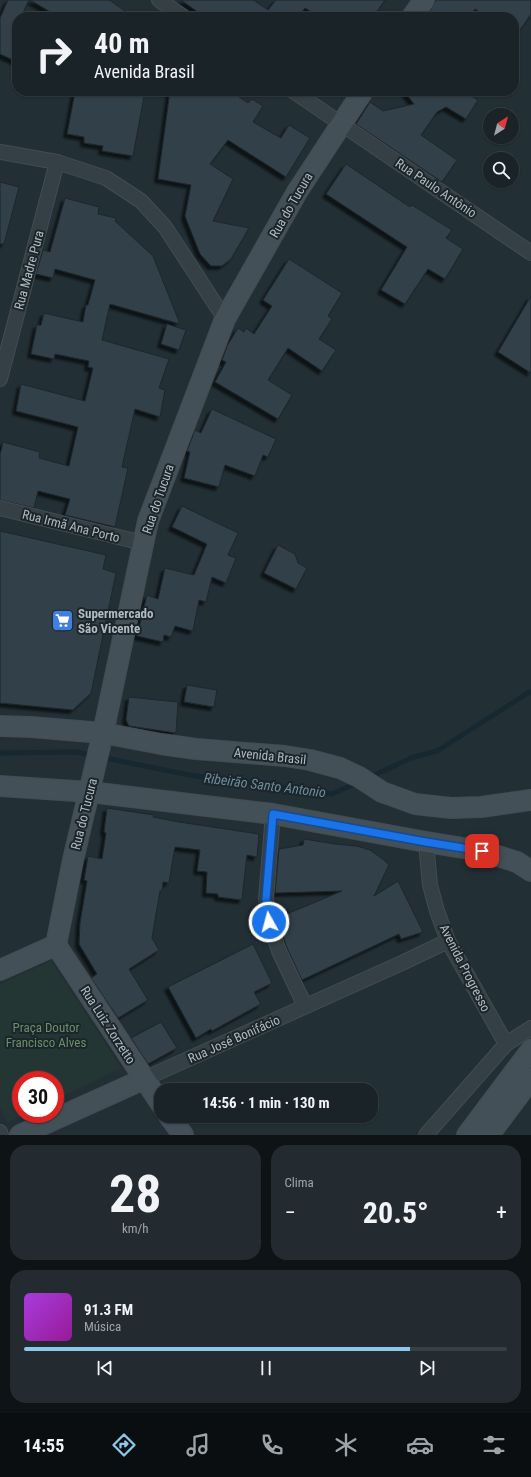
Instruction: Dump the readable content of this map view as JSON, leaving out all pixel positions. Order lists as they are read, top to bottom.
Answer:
{
  "streets": {
    "main road": [
      "Rua do Tucura",
      "Avenida Brasil",
      "Rua Luiz Zorzetto",
      "Rua José Bonifácio"
    ],
    "street": [
      "Rua Paulo Antônio",
      "Rua Madre Pura",
      "Rua Irmã Ana Porto",
      "Avenida Progresso"
    ]
  },
  "crossings": [
    ["Rua Paulo Antônio", "Rua do Tucura"],
    ["Rua do Tucura", "Rua Irmã Ana Porto"],
    ["Rua do Tucura", "Avenida Brasil"],
    ["Rua do Tucura", "Rua Luiz Zorzetto"],
    ["Avenida Progresso", "Rua José Bonifácio"],
    ["Rua Luiz Zorzetto", "Rua José Bonifácio"]
  ],
  "water": ["Ribeirão Santo Antonio"],
  "parks": ["Praça Doutor Francisco Alves"],
  "places": {
    "supermarket": ["Supermercado São Vicente"]
  },
  "north": "top right",
  "page": {
    "turn": ["40 m", "Avenida Brasil"],
    "limit": "30",
    "trip": "14:56 · 1 min · 130 m",
    "tile": [
      ["28", "km/h"],
      "Clima"
    ],
    "heat": ["−", "20.5°", "+"],
    "song": ["91.3 FM", "Música"],
    "tabs": "14:55"
  }
}
